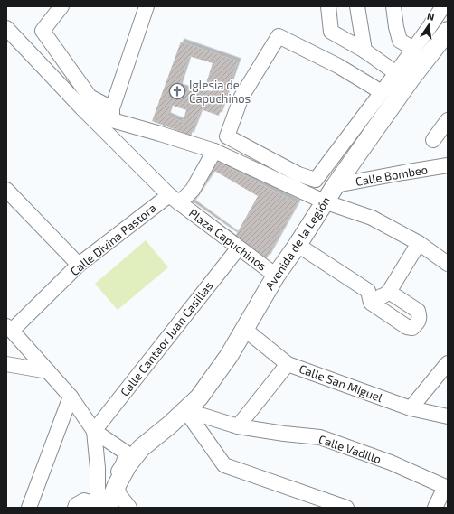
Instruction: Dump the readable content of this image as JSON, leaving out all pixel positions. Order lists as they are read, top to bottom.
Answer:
{
  "streets": {
    "main road": ["Avenida de la Legión"],
    "street": [
      "Calle Bombeo",
      "Calle Divina Pastora",
      "Plaza Capuchinos",
      "Calle Cantaor Juan Casillas",
      "Calle San Miguel",
      "Calle Vadillo"
    ]
  },
  "crossings": [
    ["Calle Bombeo", "Avenida de la Legión"],
    ["Calle Divina Pastora", "Plaza Capuchinos"],
    ["Plaza Capuchinos", "Avenida de la Legión"],
    ["Plaza Capuchinos", "Calle Cantaor Juan Casillas"],
    ["Avenida de la Legión", "Calle San Miguel"],
    ["Avenida de la Legión", "Calle Vadillo"]
  ],
  "places": {
    "church": ["Iglesia de Capuchinos"]
  },
  "north": "top"
}
